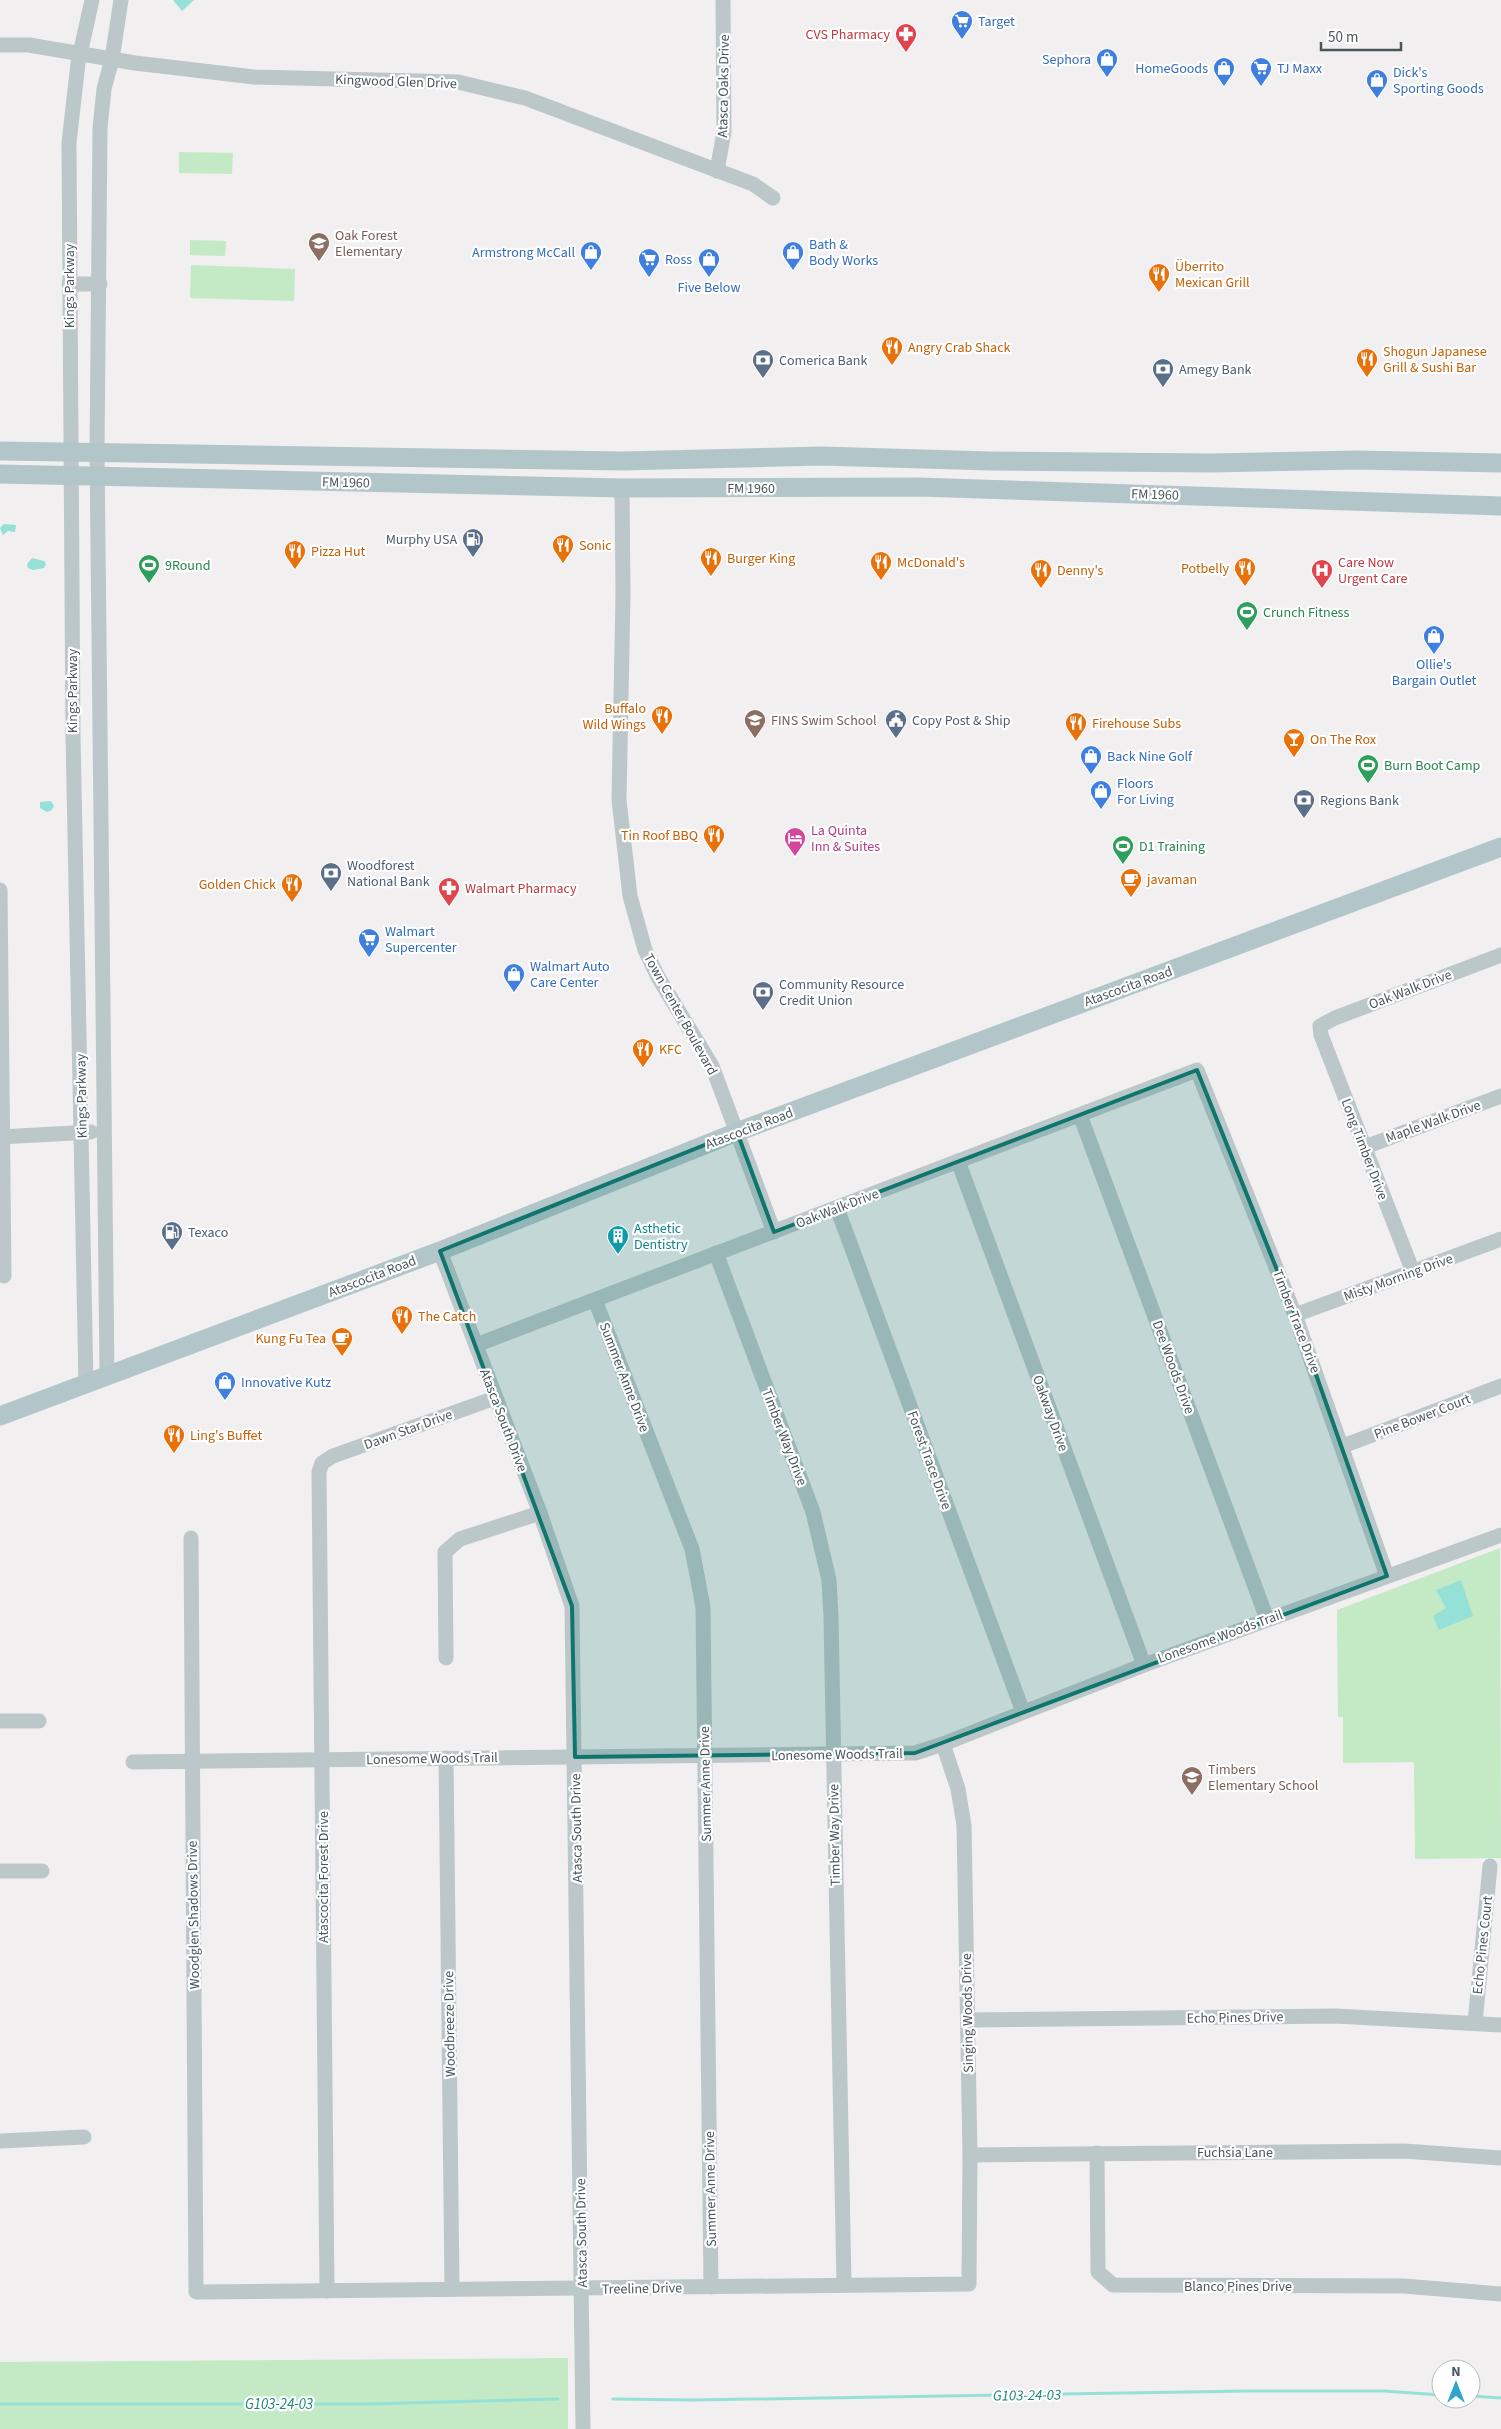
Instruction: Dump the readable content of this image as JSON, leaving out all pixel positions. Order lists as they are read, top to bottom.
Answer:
{
  "streets": {
    "main road": ["FM 1960", "Atascocita Road"],
    "street": [
      "Kingwood Glen Drive",
      "Atasca Oaks Drive",
      "Kings Parkway",
      "Oak Walk Drive",
      "Town Center Boulevard",
      "Maple Walk Drive",
      "Long Timber Drive",
      "Misty Morning Drive",
      "Timber Trace Drive",
      "Dee Woods Drive",
      "Summer Anne Drive",
      "Oakway Drive",
      "Pine Bower Court",
      "Atasca South Drive",
      "Dawn Star Drive",
      "Timber Way Drive",
      "Forest Trace Drive",
      "Lonesome Woods Trail",
      "Atascocita Forest Drive",
      "Woodglen Shadows Drive",
      "Echo Pines Court",
      "Singing Woods Drive",
      "Echo Pines Drive",
      "Woodbreeze Drive",
      "Fuchsia Lane",
      "Blanco Pines Drive",
      "Treeline Drive"
    ]
  },
  "crossings": [
    ["Kingwood Glen Drive", "Atasca Oaks Drive"],
    ["Kingwood Glen Drive", "Kings Parkway"],
    ["Kings Parkway", "FM 1960"],
    ["Kings Parkway", "Atascocita Road"],
    ["FM 1960", "Town Center Boulevard"],
    ["Atascocita Road", "Town Center Boulevard"],
    ["Atascocita Road", "Atasca South Drive"],
    ["Oak Walk Drive", "Town Center Boulevard"],
    ["Oak Walk Drive", "Long Timber Drive"],
    ["Oak Walk Drive", "Timber Trace Drive"],
    ["Oak Walk Drive", "Dee Woods Drive"],
    ["Oak Walk Drive", "Summer Anne Drive"],
    ["Oak Walk Drive", "Oakway Drive"],
    ["Oak Walk Drive", "Atasca South Drive"],
    ["Oak Walk Drive", "Timber Way Drive"],
    ["Oak Walk Drive", "Forest Trace Drive"],
    ["Maple Walk Drive", "Long Timber Drive"],
    ["Long Timber Drive", "Misty Morning Drive"],
    ["Misty Morning Drive", "Timber Trace Drive"],
    ["Timber Trace Drive", "Pine Bower Court"],
    ["Timber Trace Drive", "Lonesome Woods Trail"],
    ["Dee Woods Drive", "Lonesome Woods Trail"],
    ["Summer Anne Drive", "Lonesome Woods Trail"],
    ["Summer Anne Drive", "Treeline Drive"],
    ["Oakway Drive", "Lonesome Woods Trail"],
    ["Atasca South Drive", "Dawn Star Drive"],
    ["Atasca South Drive", "Lonesome Woods Trail"],
    ["Atasca South Drive", "Treeline Drive"],
    ["Dawn Star Drive", "Atascocita Forest Drive"],
    ["Timber Way Drive", "Lonesome Woods Trail"],
    ["Timber Way Drive", "Treeline Drive"],
    ["Forest Trace Drive", "Lonesome Woods Trail"],
    ["Lonesome Woods Trail", "Atascocita Forest Drive"],
    ["Lonesome Woods Trail", "Woodglen Shadows Drive"],
    ["Lonesome Woods Trail", "Singing Woods Drive"],
    ["Lonesome Woods Trail", "Woodbreeze Drive"],
    ["Atascocita Forest Drive", "Treeline Drive"],
    ["Woodglen Shadows Drive", "Treeline Drive"],
    ["Echo Pines Court", "Echo Pines Drive"],
    ["Singing Woods Drive", "Echo Pines Drive"],
    ["Singing Woods Drive", "Fuchsia Lane"],
    ["Singing Woods Drive", "Treeline Drive"],
    ["Woodbreeze Drive", "Treeline Drive"],
    ["Fuchsia Lane", "Blanco Pines Drive"]
  ],
  "water": ["G103-24-03"],
  "places": {
    "supermarket": [
      "Target",
      "TJ Maxx",
      "Ross",
      "Walmart Supercenter"
    ],
    "pharmacy": ["CVS Pharmacy", "Walmart Pharmacy"],
    "shop": [
      "Sephora",
      "HomeGoods",
      "Dick's Sporting Goods",
      "Armstrong McCall",
      "Bath & Body Works",
      "Five Below",
      "Ollie's Bargain Outlet",
      "Back Nine Golf",
      "Floors For Living",
      "Walmart Auto Care Center",
      "Innovative Kutz"
    ],
    "school or university": ["Oak Forest Elementary", "FINS Swim School", "Timbers Elementary School"],
    "restaurant": [
      "Überrito Mexican Grill",
      "Angry Crab Shack",
      "Shogun Japanese Grill & Sushi Bar",
      "Sonic",
      "Pizza Hut",
      "Burger King",
      "McDonald's",
      "Potbelly",
      "Denny's",
      "Buffalo Wild Wings",
      "Firehouse Subs",
      "Tin Roof BBQ",
      "Golden Chick",
      "KFC",
      "The Catch",
      "Ling's Buffet"
    ],
    "bank": [
      "Comerica Bank",
      "Amegy Bank",
      "Regions Bank",
      "Woodforest National Bank",
      "Community Resource Credit Union"
    ],
    "fuel station": ["Murphy USA", "Texaco"],
    "sports": [
      "9Round",
      "Crunch Fitness",
      "Burn Boot Camp",
      "D1 Training"
    ],
    "hospital": ["Care Now Urgent Care"],
    "public building": ["Copy Post & Ship"],
    "bar": ["On The Rox"],
    "hotel": ["La Quinta Inn & Suites"],
    "cafe": ["javaman", "Kung Fu Tea"],
    "building": ["Asthetic Dentistry"]
  },
  "scale_bar": "50 m",
  "north": "top"
}
